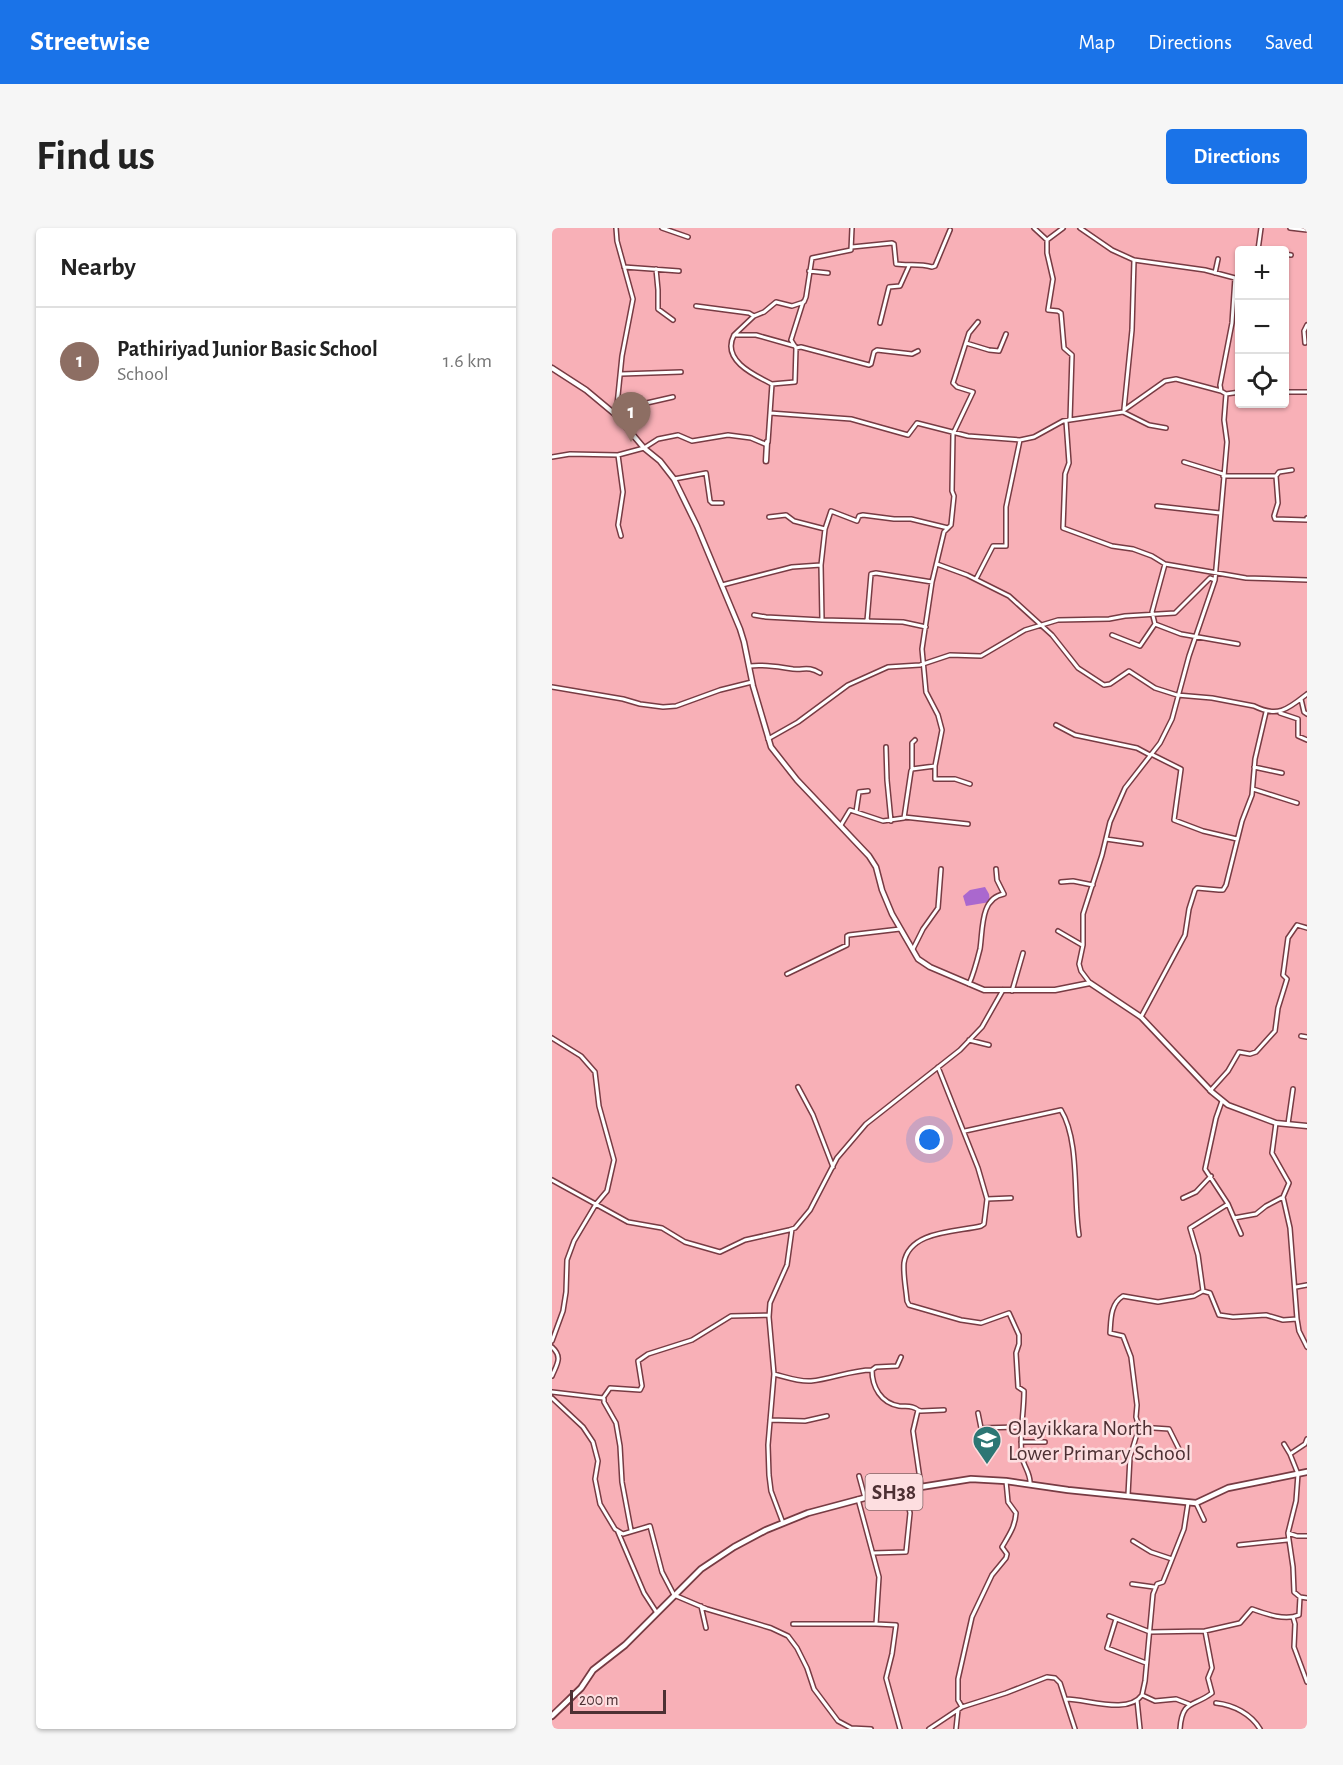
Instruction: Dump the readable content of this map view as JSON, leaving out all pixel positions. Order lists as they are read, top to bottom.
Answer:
{
  "streets": {
    "main road": ["SH38"]
  },
  "places": {
    "school or university": ["Olayikkara North Lower Primary School"]
  },
  "scale_bar": "200 m",
  "page": {
    "header": "Streetwise",
    "nav": ["Map", "Directions", "Saved"],
    "buttons": "Directions",
    "title": "Find us",
    "heading": "Nearby",
    "map_buttons": ["+", "−"],
    "list": [
      {
        "mark": "1",
        "name": "Pathiriyad Junior Basic School",
        "note": "School",
        "value": "1.6 km"
      }
    ],
    "pins": "1",
    "scale": "200 m"
  }
}
